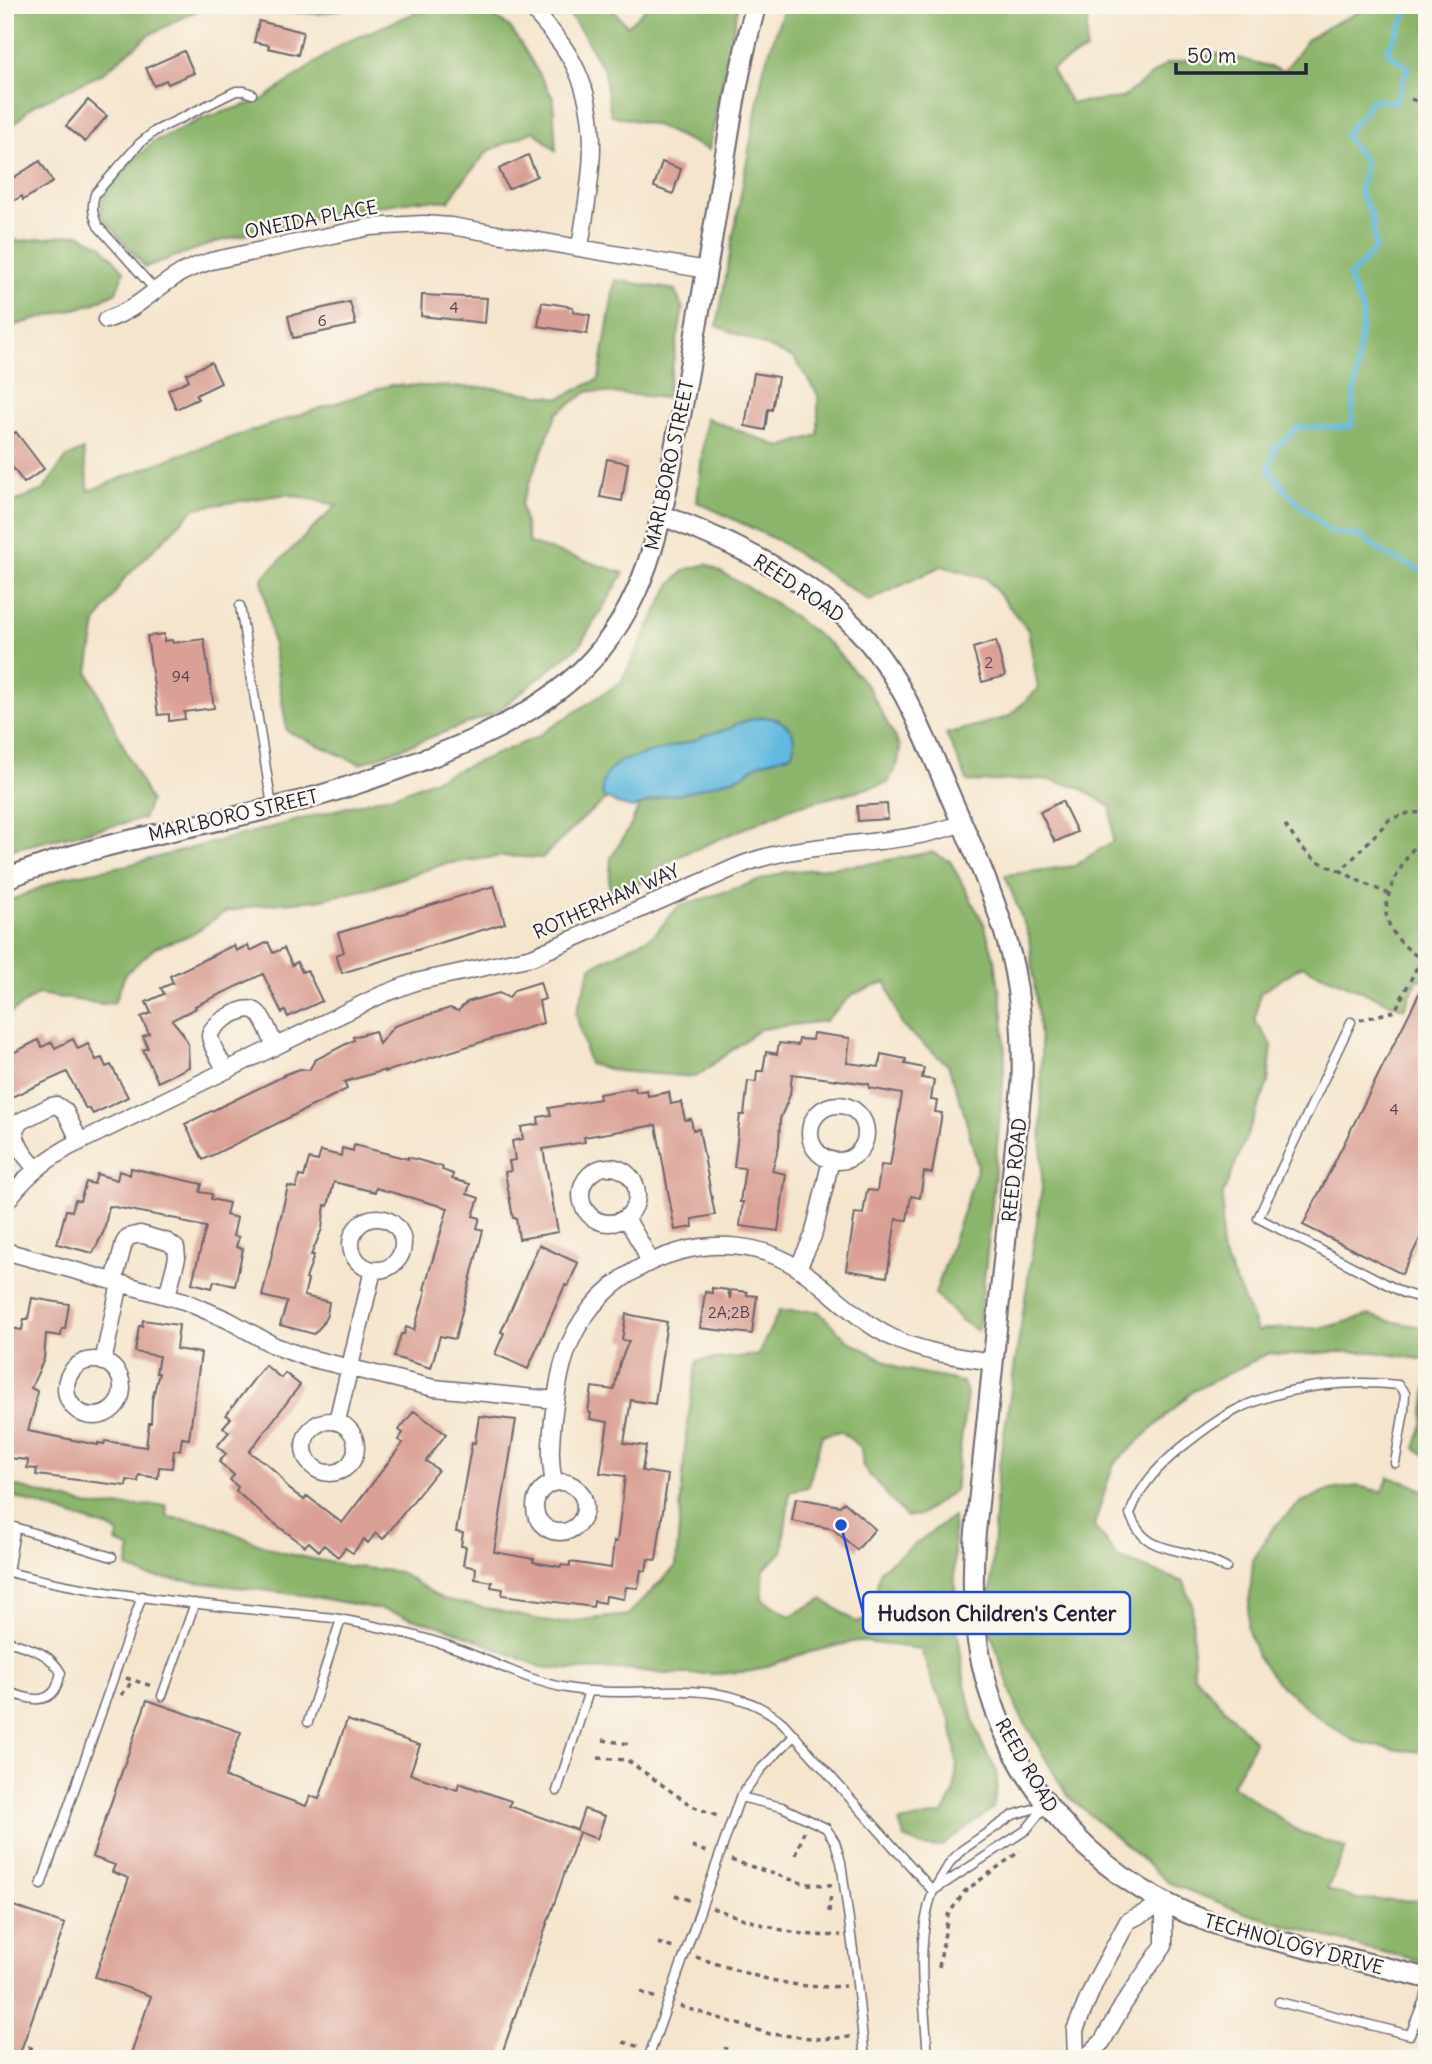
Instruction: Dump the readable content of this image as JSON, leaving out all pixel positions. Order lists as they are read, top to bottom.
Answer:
{
  "streets": {
    "street": [
      "ONEIDA PLACE",
      "MARLBORO STREET",
      "REED ROAD",
      "ROTHERHAM WAY",
      "TECHNOLOGY DRIVE"
    ]
  },
  "crossings": [
    ["ONEIDA PLACE", "MARLBORO STREET"],
    ["MARLBORO STREET", "REED ROAD"],
    ["REED ROAD", "ROTHERHAM WAY"],
    ["REED ROAD", "TECHNOLOGY DRIVE"]
  ],
  "places": ["Hudson Children's Center"],
  "house_numbers": [
    "4",
    "6",
    "2",
    "94",
    "4",
    "2A;2B"
  ],
  "scale_bar": "50 m"
}
